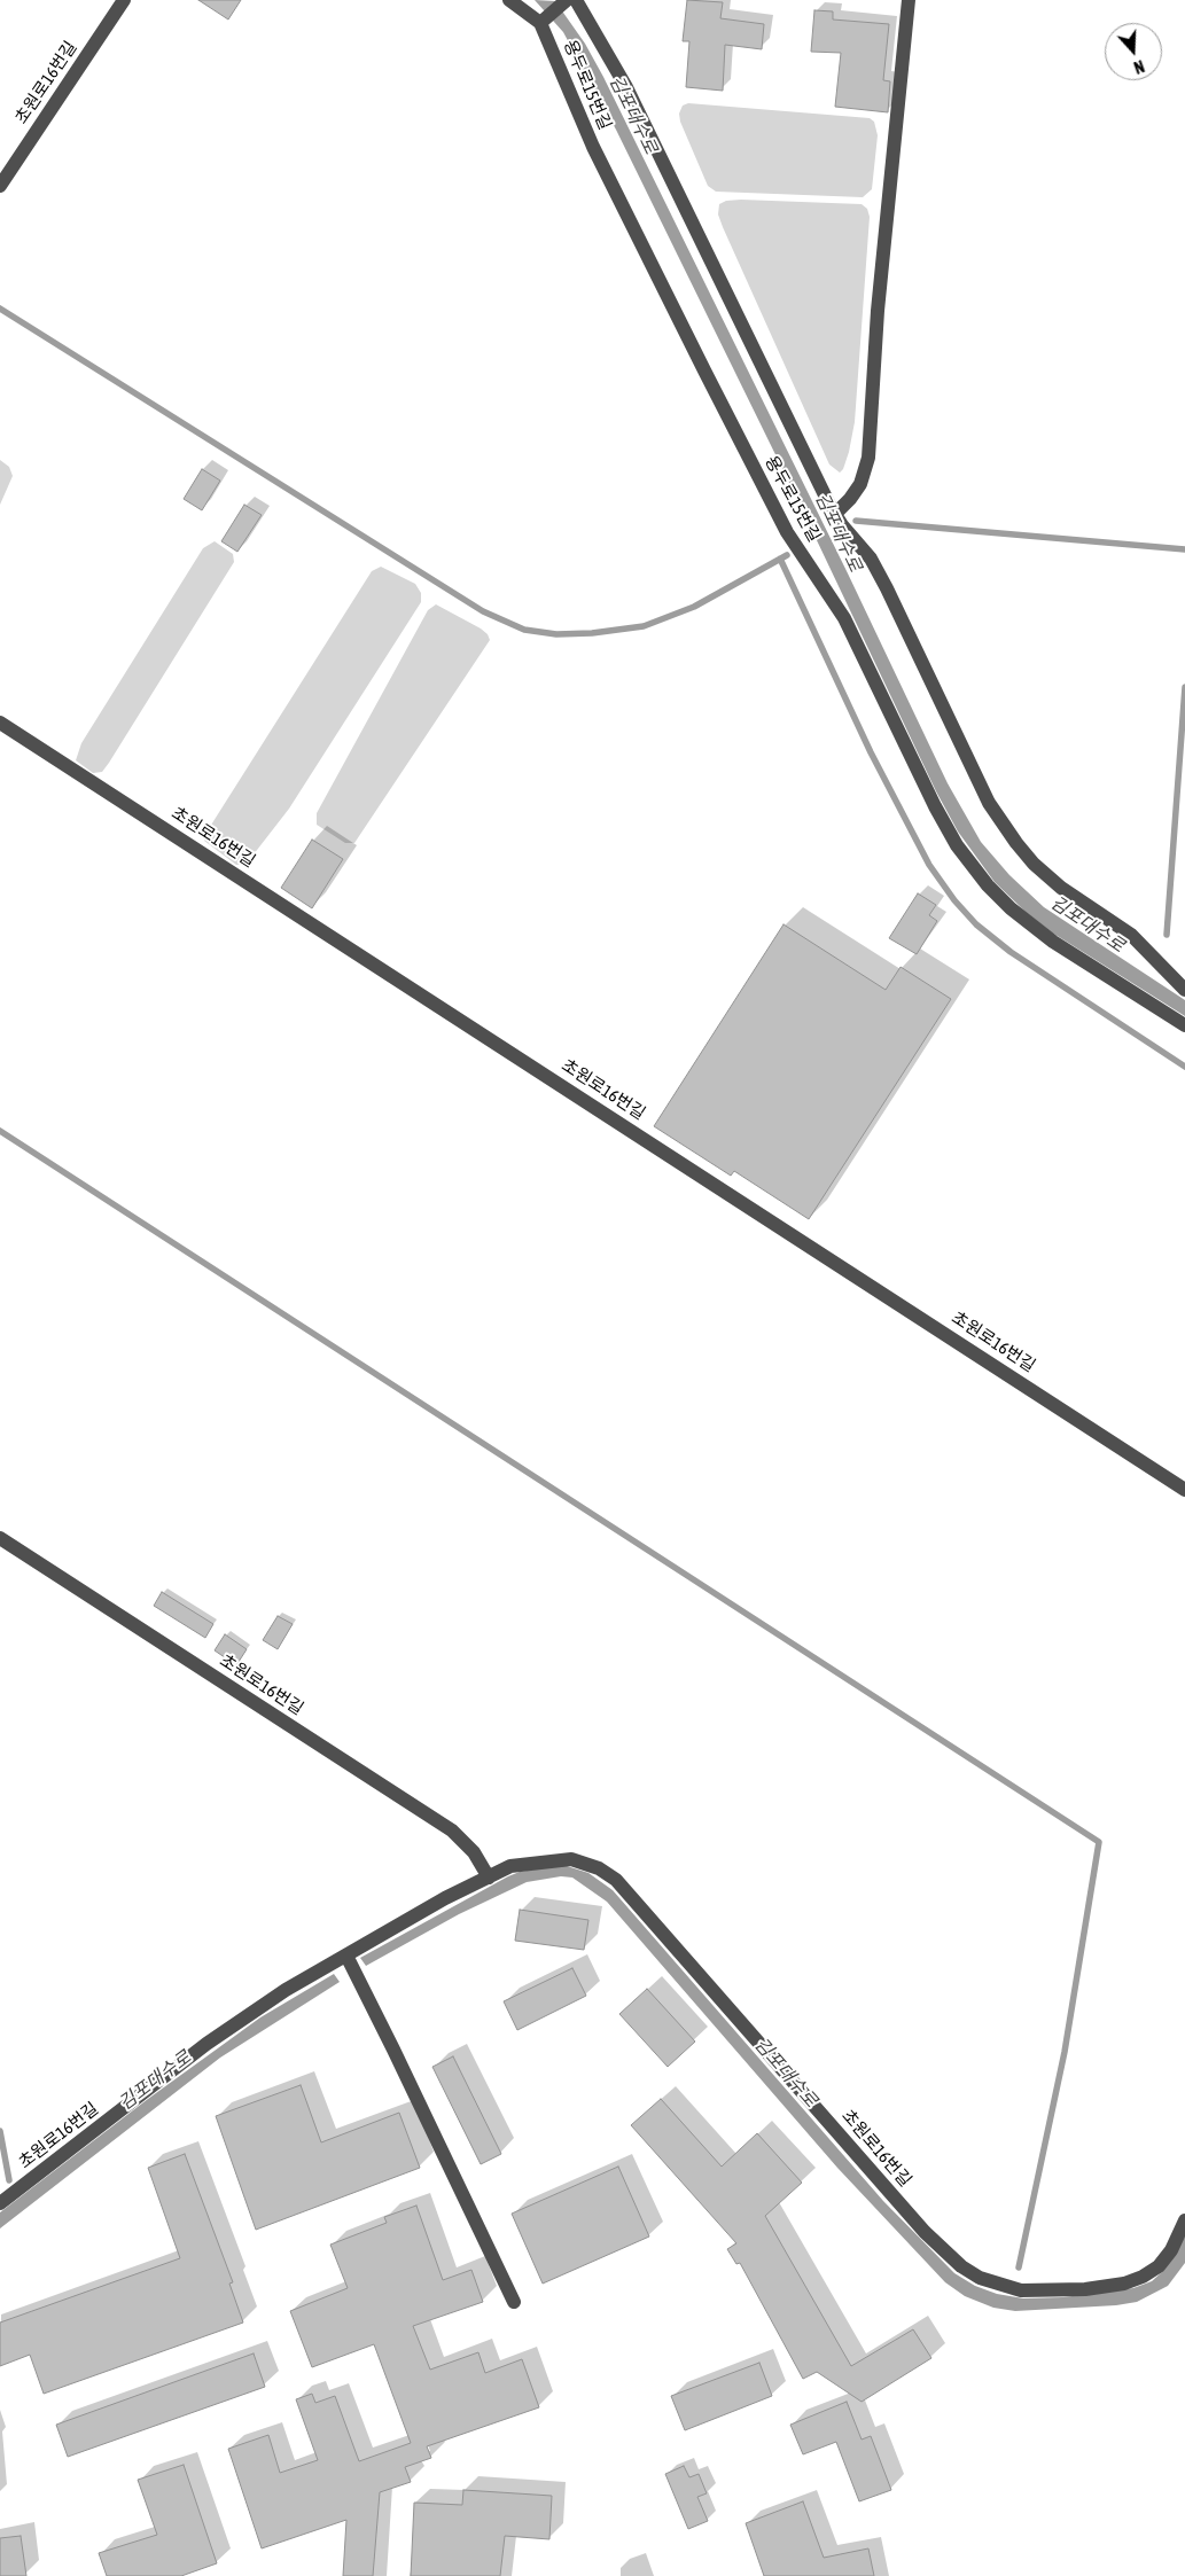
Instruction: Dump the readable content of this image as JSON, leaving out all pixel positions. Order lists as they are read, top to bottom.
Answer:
{
  "streets": {
    "lane": ["초원로16번길", "용두로15번길"]
  },
  "water": ["김포대수로"],
  "north": "bottom"
}
